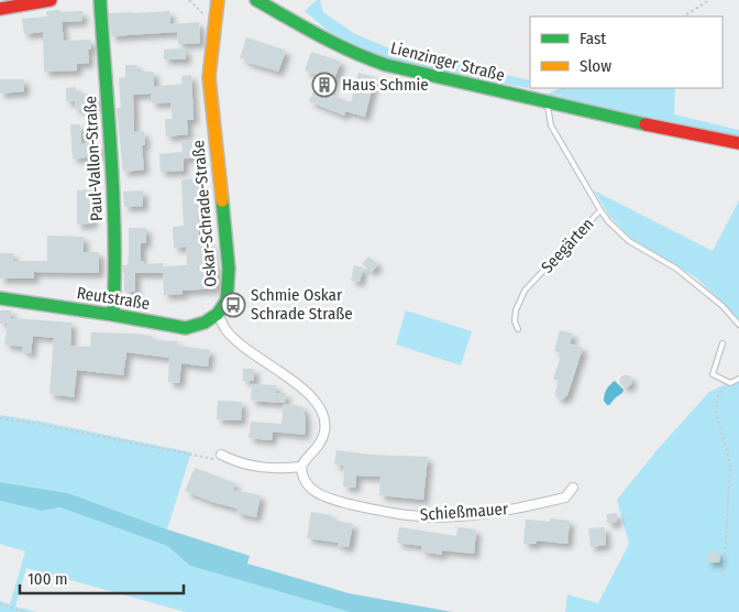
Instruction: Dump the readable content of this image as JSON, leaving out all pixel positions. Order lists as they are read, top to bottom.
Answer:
{
  "streets": {
    "street": [
      "Lienzinger Straße",
      "Paul-Vallon-Straße",
      "Oskar-Schrade-Straße",
      "Reutstraße",
      "Schießmauer"
    ],
    "lane": ["Seegärten"]
  },
  "crossings": [
    ["Lienzinger Straße", "Seegärten"],
    ["Paul-Vallon-Straße", "Reutstraße"],
    ["Oskar-Schrade-Straße", "Reutstraße"]
  ],
  "places": {
    "building": ["Haus Schmie"],
    "bus stop": ["Schmie Oskar Schrade Straße"]
  },
  "legend": ["Fast", "Slow"],
  "scale_bar": "100 m"
}
